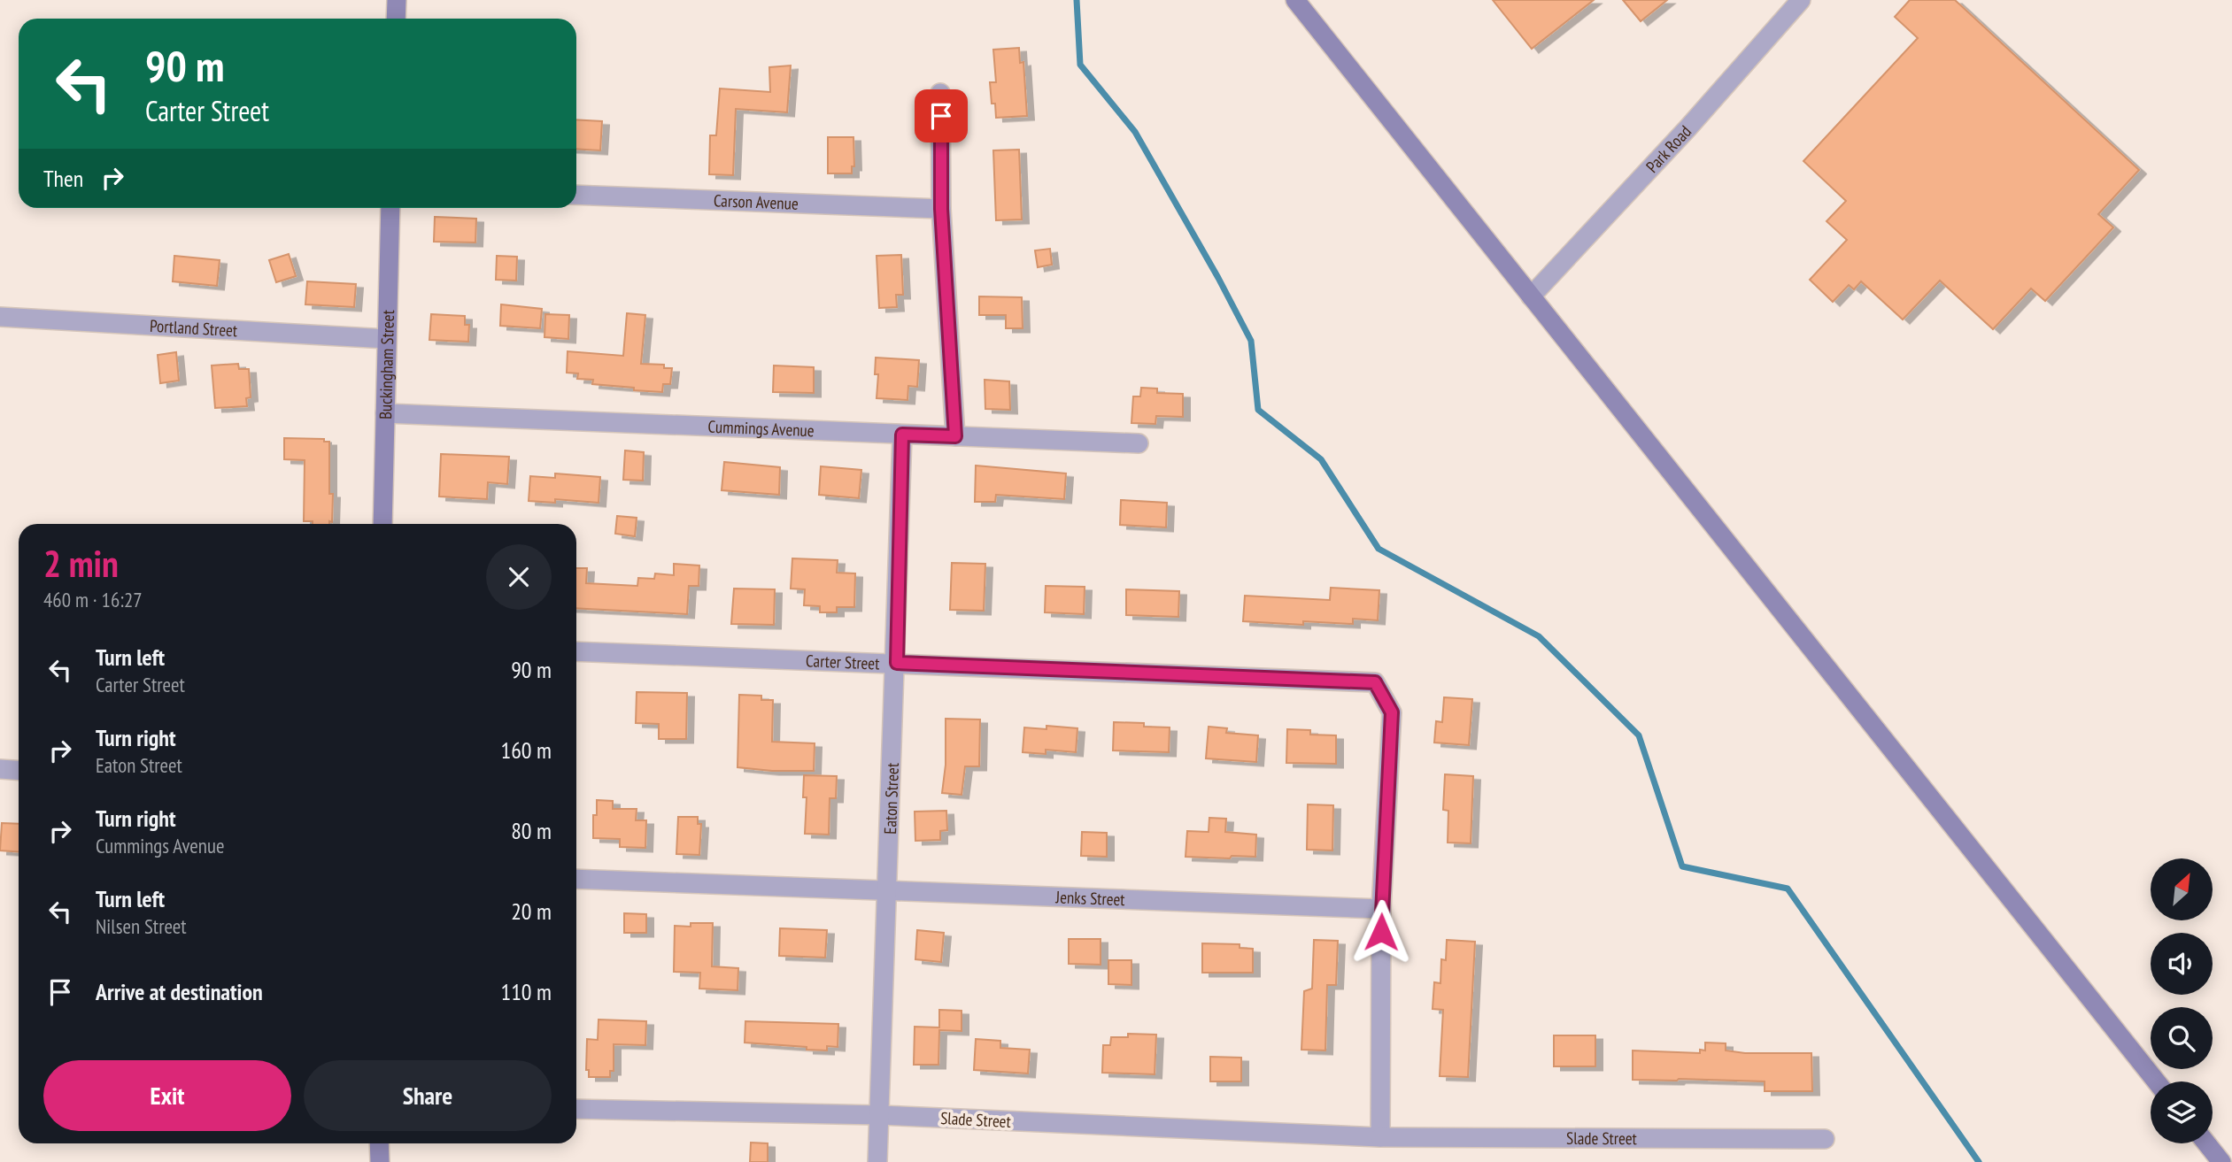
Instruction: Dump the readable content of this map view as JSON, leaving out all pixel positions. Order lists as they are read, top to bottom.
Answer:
{
  "streets": {
    "main road": ["Buckingham Street"],
    "street": [
      "Park Road",
      "Carson Avenue",
      "Portland Street",
      "Cummings Avenue",
      "Carter Street",
      "Eaton Street",
      "Jenks Street",
      "Slade Street"
    ]
  },
  "crossings": [
    ["Portland Street", "Buckingham Street"],
    ["Buckingham Street", "Cummings Avenue"],
    ["Cummings Avenue", "Eaton Street"],
    ["Carter Street", "Eaton Street"],
    ["Carter Street", "Jenks Street"],
    ["Eaton Street", "Jenks Street"],
    ["Eaton Street", "Slade Street"]
  ],
  "north": "top right",
  "page": {
    "turn": ["90 m", "Carter Street"],
    "then": "Then",
    "heading": ["2 min", "460 m · 16:27"],
    "list": [
      {
        "name": "Turn left",
        "note": "Carter Street",
        "value": "90 m"
      },
      {
        "name": "Turn right",
        "note": "Eaton Street",
        "value": "160 m"
      },
      {
        "name": "Turn right",
        "note": "Cummings Avenue",
        "value": "80 m"
      },
      {
        "name": "Turn left",
        "note": "Nilsen Street",
        "value": "20 m"
      },
      {
        "name": "Arrive at destination",
        "value": "110 m"
      }
    ],
    "buttons": ["Exit", "Share"]
  }
}
